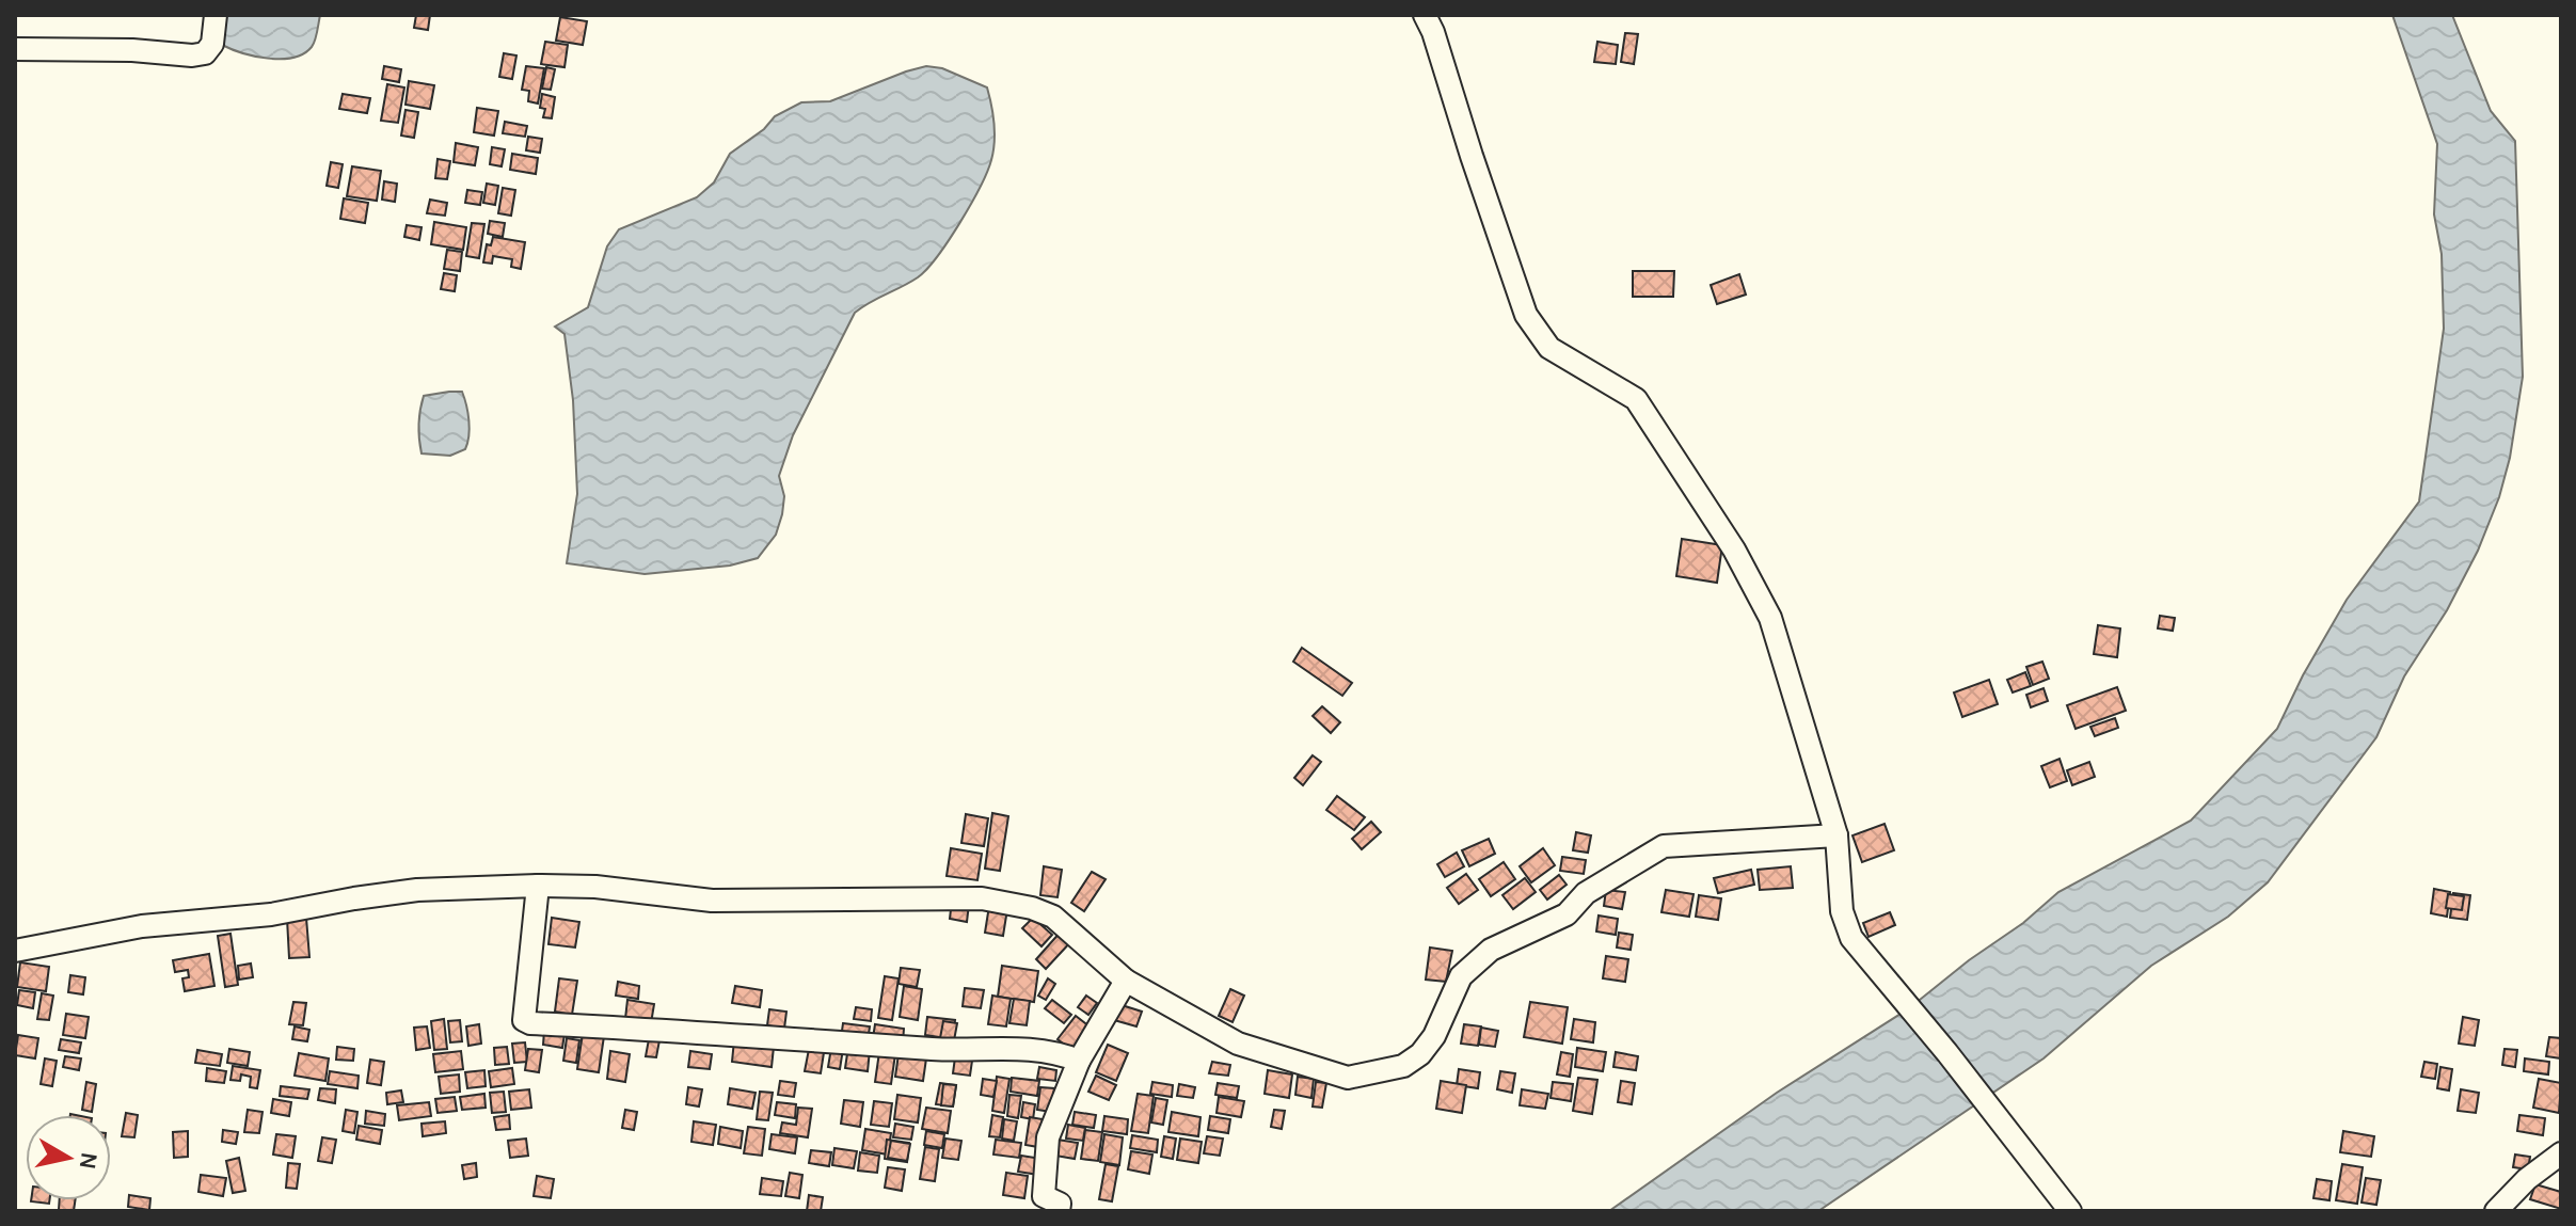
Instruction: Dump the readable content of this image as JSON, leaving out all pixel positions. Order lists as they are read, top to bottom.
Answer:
{
  "north": "right"
}
